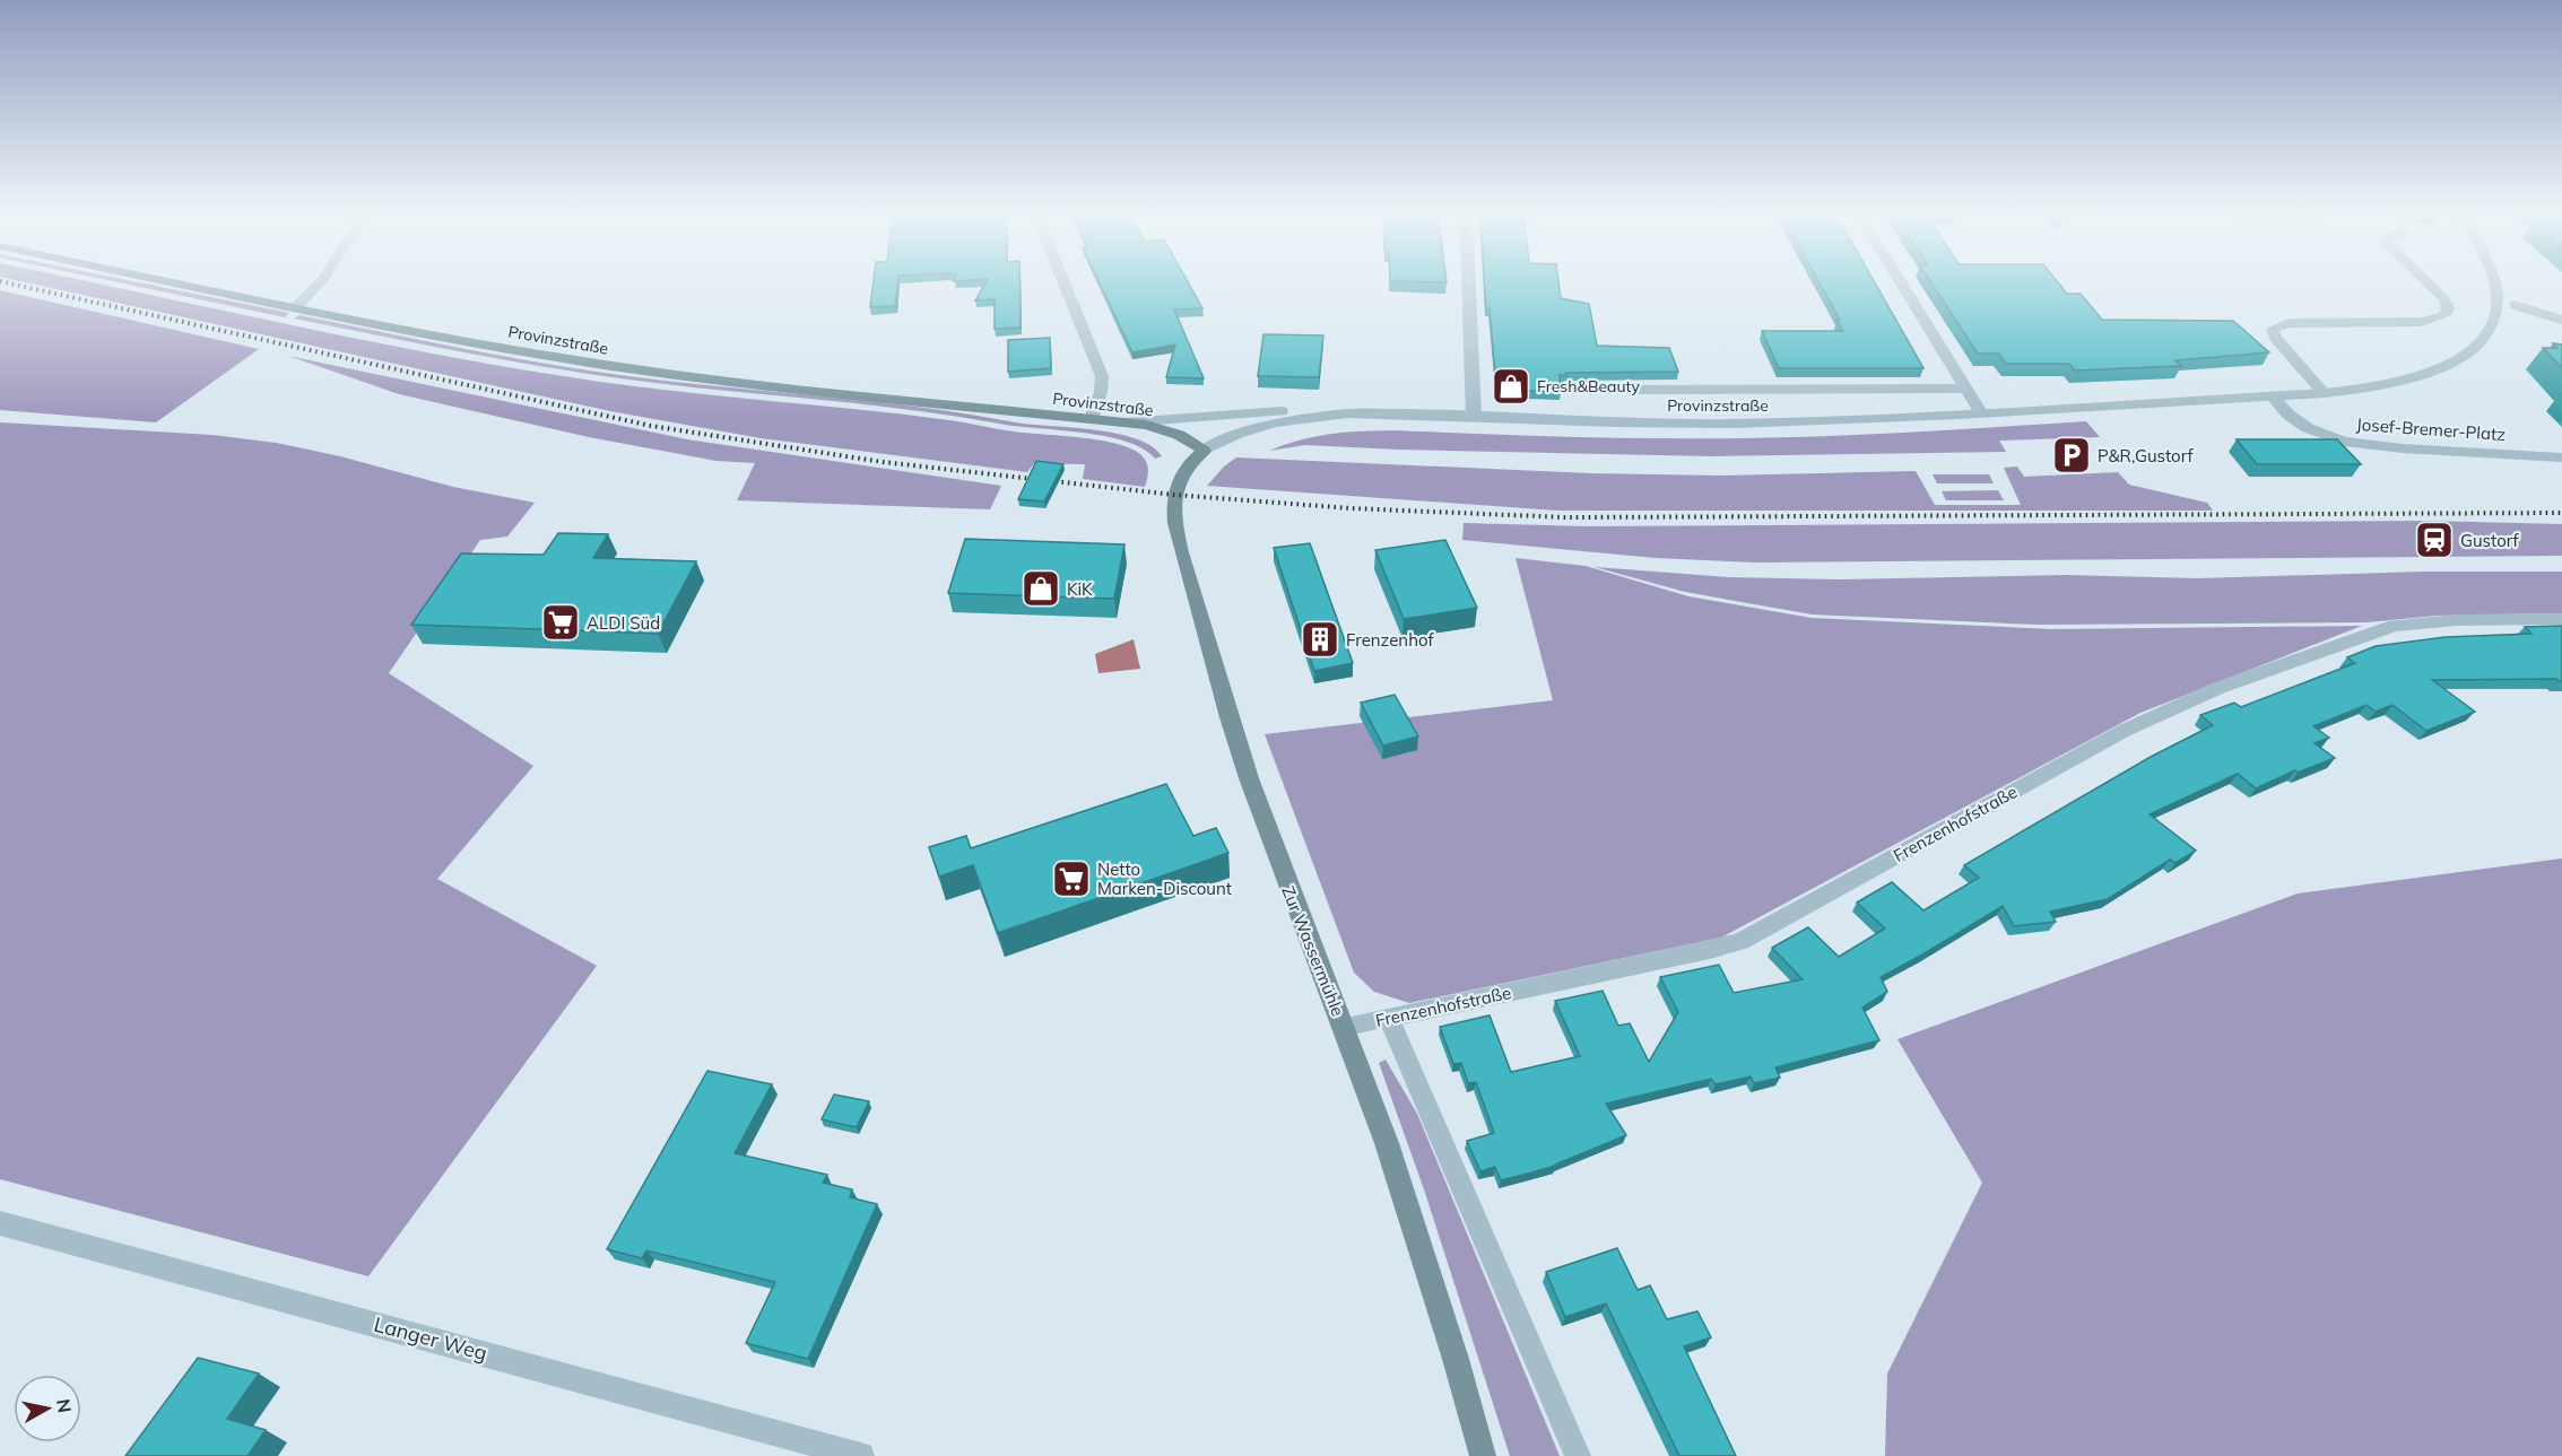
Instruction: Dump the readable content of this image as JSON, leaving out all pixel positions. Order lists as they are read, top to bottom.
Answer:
{
  "streets": {
    "main road": ["Provinzstraße", "Zur Wassermühle"],
    "street": ["Josef-Bremer-Platz", "Frenzenhofstraße", "Langer Weg"]
  },
  "crossings": [
    ["Provinzstraße", "Josef-Bremer-Platz"],
    ["Provinzstraße", "Zur Wassermühle"],
    ["Frenzenhofstraße", "Zur Wassermühle"]
  ],
  "places": {
    "shop": ["Fresh&Beauty", "KiK"],
    "parking": ["P&R,Gustorf"],
    "station": ["Gustorf"],
    "supermarket": ["ALDI Süd", "Netto Marken-Discount"],
    "building": ["Frenzenhof"]
  },
  "north": "right"
}
